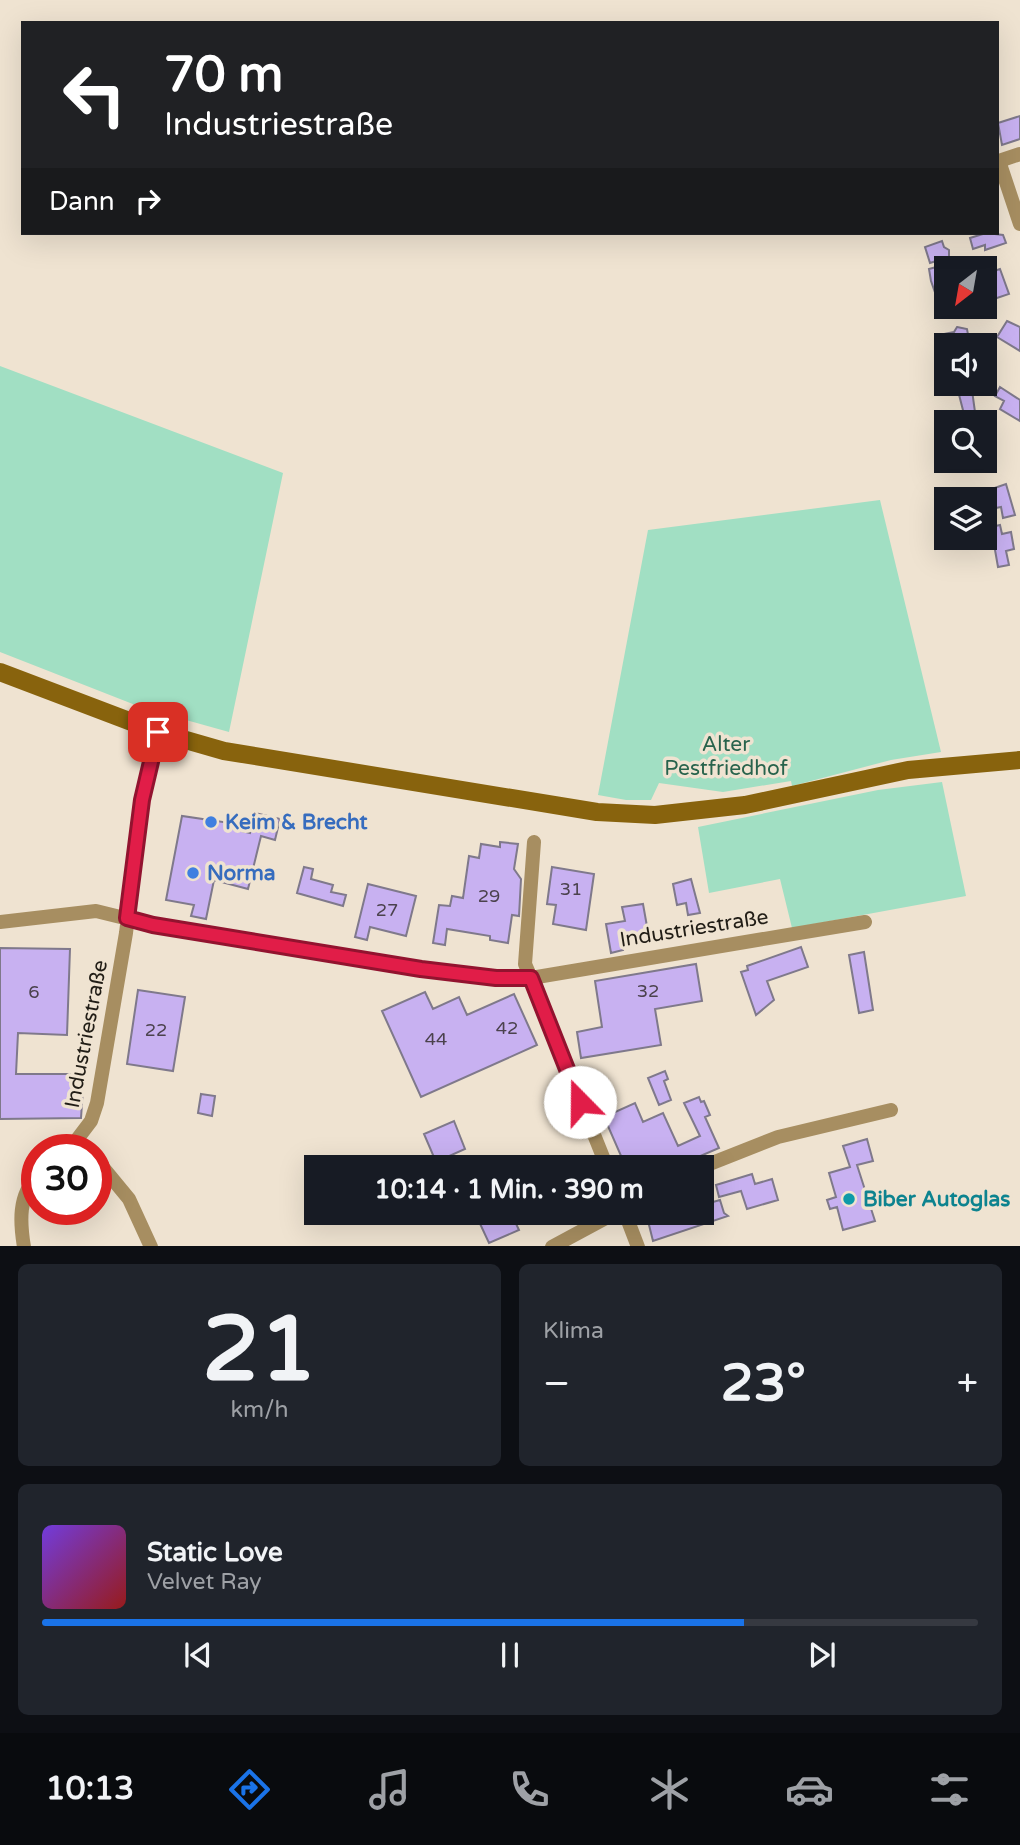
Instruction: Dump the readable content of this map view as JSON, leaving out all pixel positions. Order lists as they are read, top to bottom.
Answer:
{
  "streets": {
    "street": ["Industriestraße"]
  },
  "parks": ["Alter Pestfriedhof"],
  "places": ["Keim & Brecht", "Norma", "Biber Autoglas"],
  "house_numbers": [
    "31",
    "29",
    "27",
    "32",
    "6",
    "42",
    "22",
    "44"
  ],
  "north": "bottom left",
  "page": {
    "turn": ["70 m", "Industriestraße"],
    "then": "Dann",
    "limit": "30",
    "trip": "10:14 · 1 Min. · 390 m",
    "tile": [
      ["21", "km/h"],
      "Klima"
    ],
    "heat": ["−", "23°", "+"],
    "song": ["Static Love", "Velvet Ray"],
    "tabs": "10:13"
  }
}
